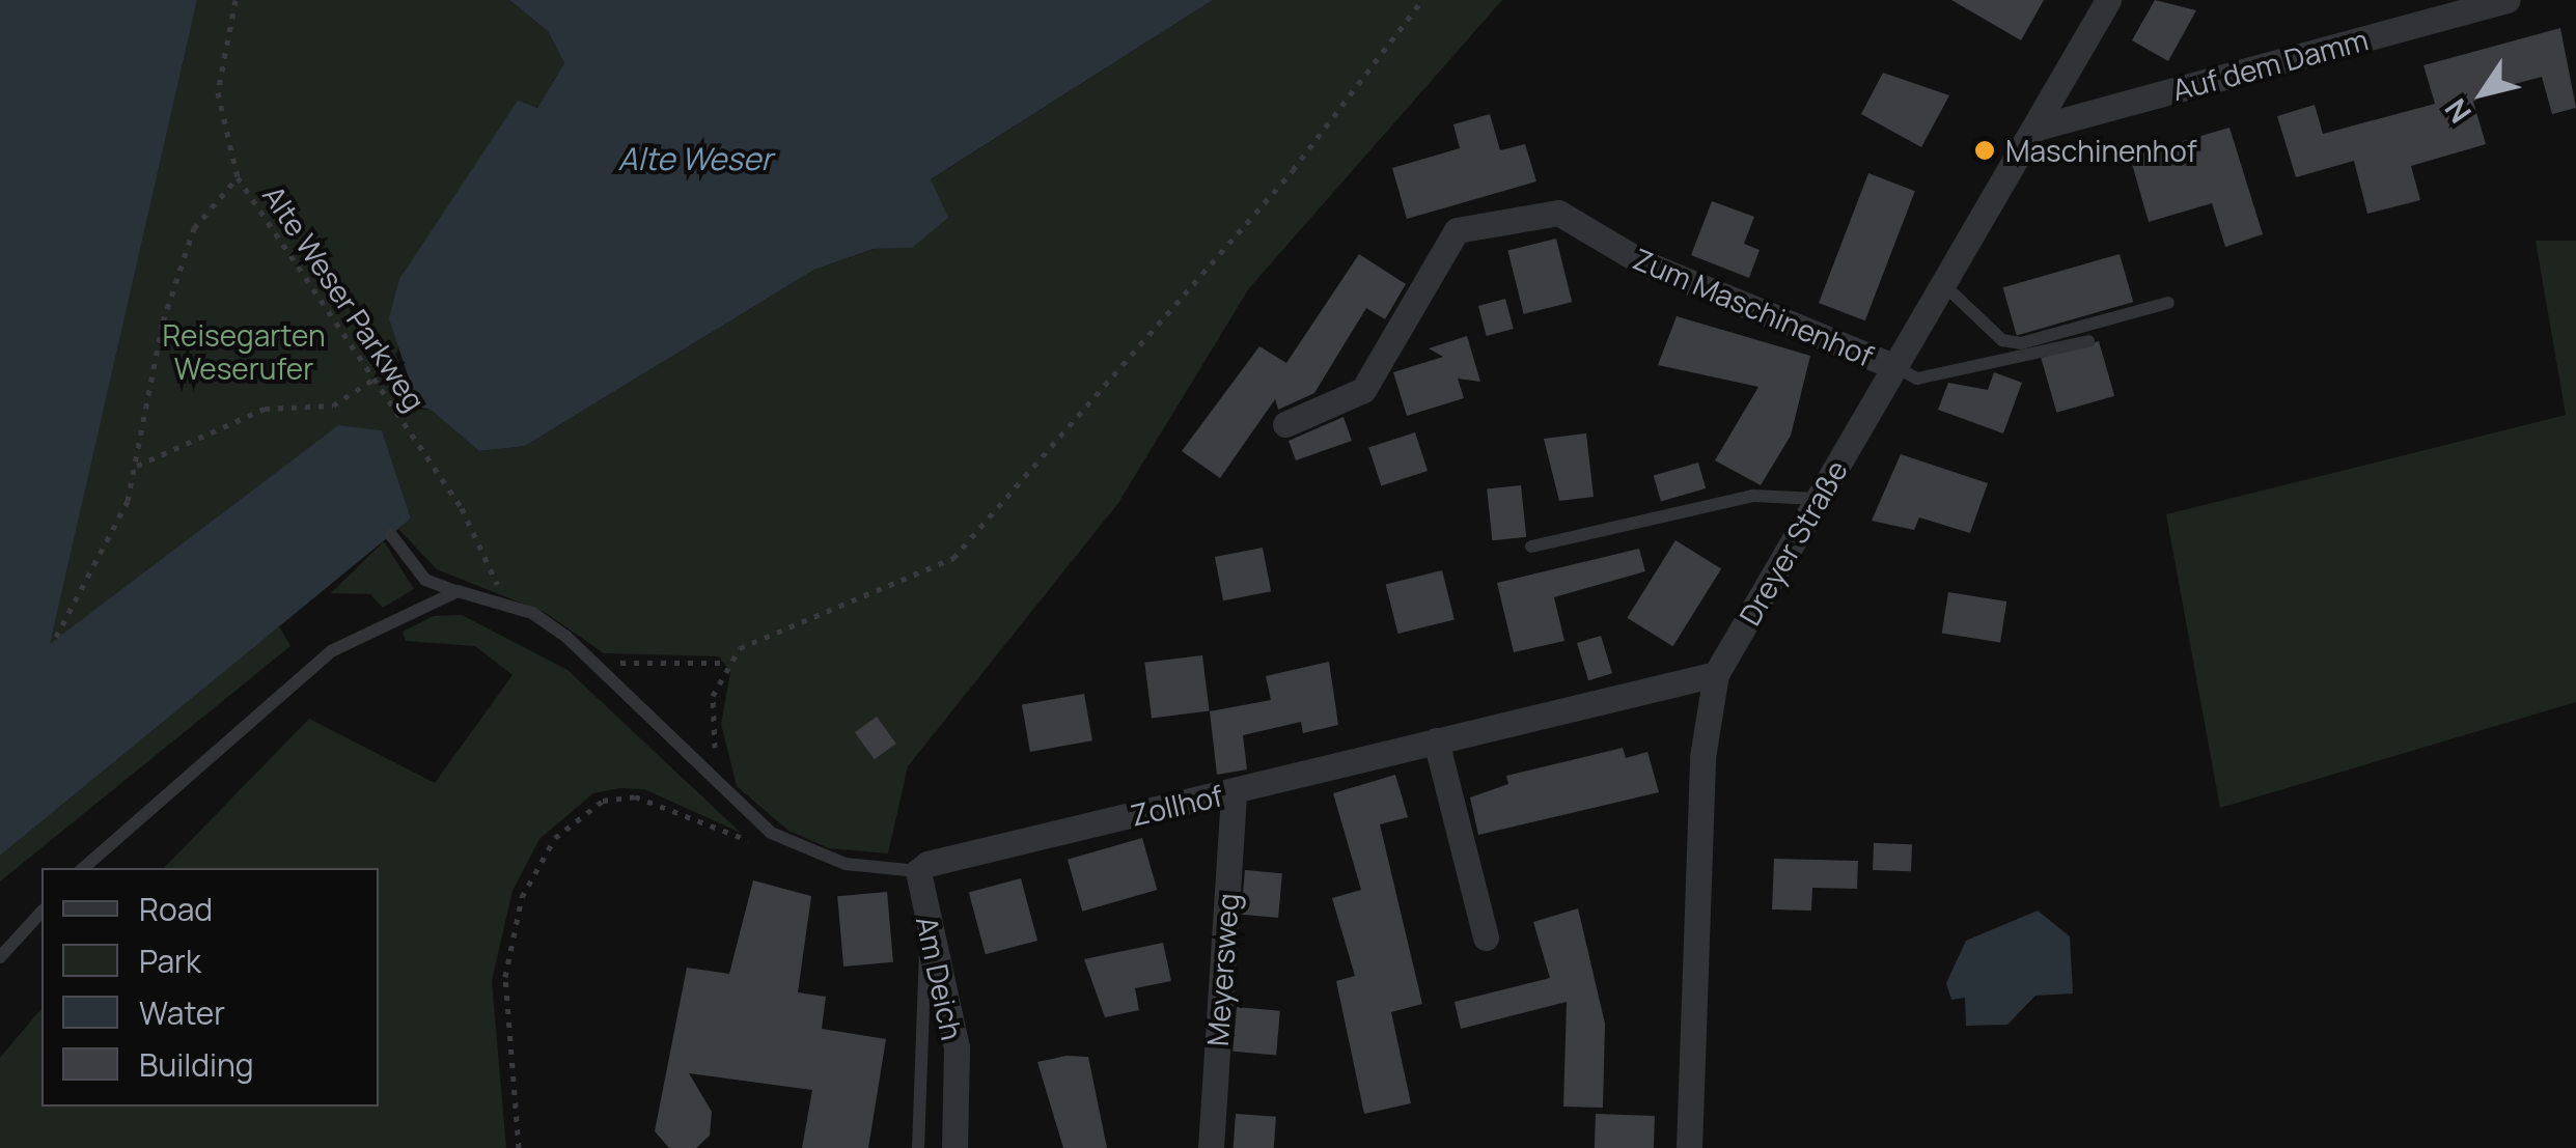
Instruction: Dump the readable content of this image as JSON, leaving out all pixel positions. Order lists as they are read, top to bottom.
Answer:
{
  "streets": {
    "street": [
      "Auf dem Damm",
      "Zum Maschinenhof",
      "Dreyer Straße",
      "Zollhof",
      "Meyersweg",
      "Am Deich"
    ],
    "path": ["Alte Weser Parkweg"]
  },
  "crossings": [
    ["Auf dem Damm", "Dreyer Straße"],
    ["Zum Maschinenhof", "Dreyer Straße"],
    ["Dreyer Straße", "Zollhof"],
    ["Zollhof", "Meyersweg"],
    ["Zollhof", "Am Deich"]
  ],
  "water": ["Alte Weser"],
  "parks": ["Reisegarten Weserufer"],
  "places": ["Maschinenhof"],
  "legend": [
    "Road",
    "Park",
    "Water",
    "Building"
  ],
  "north": "bottom left"
}
